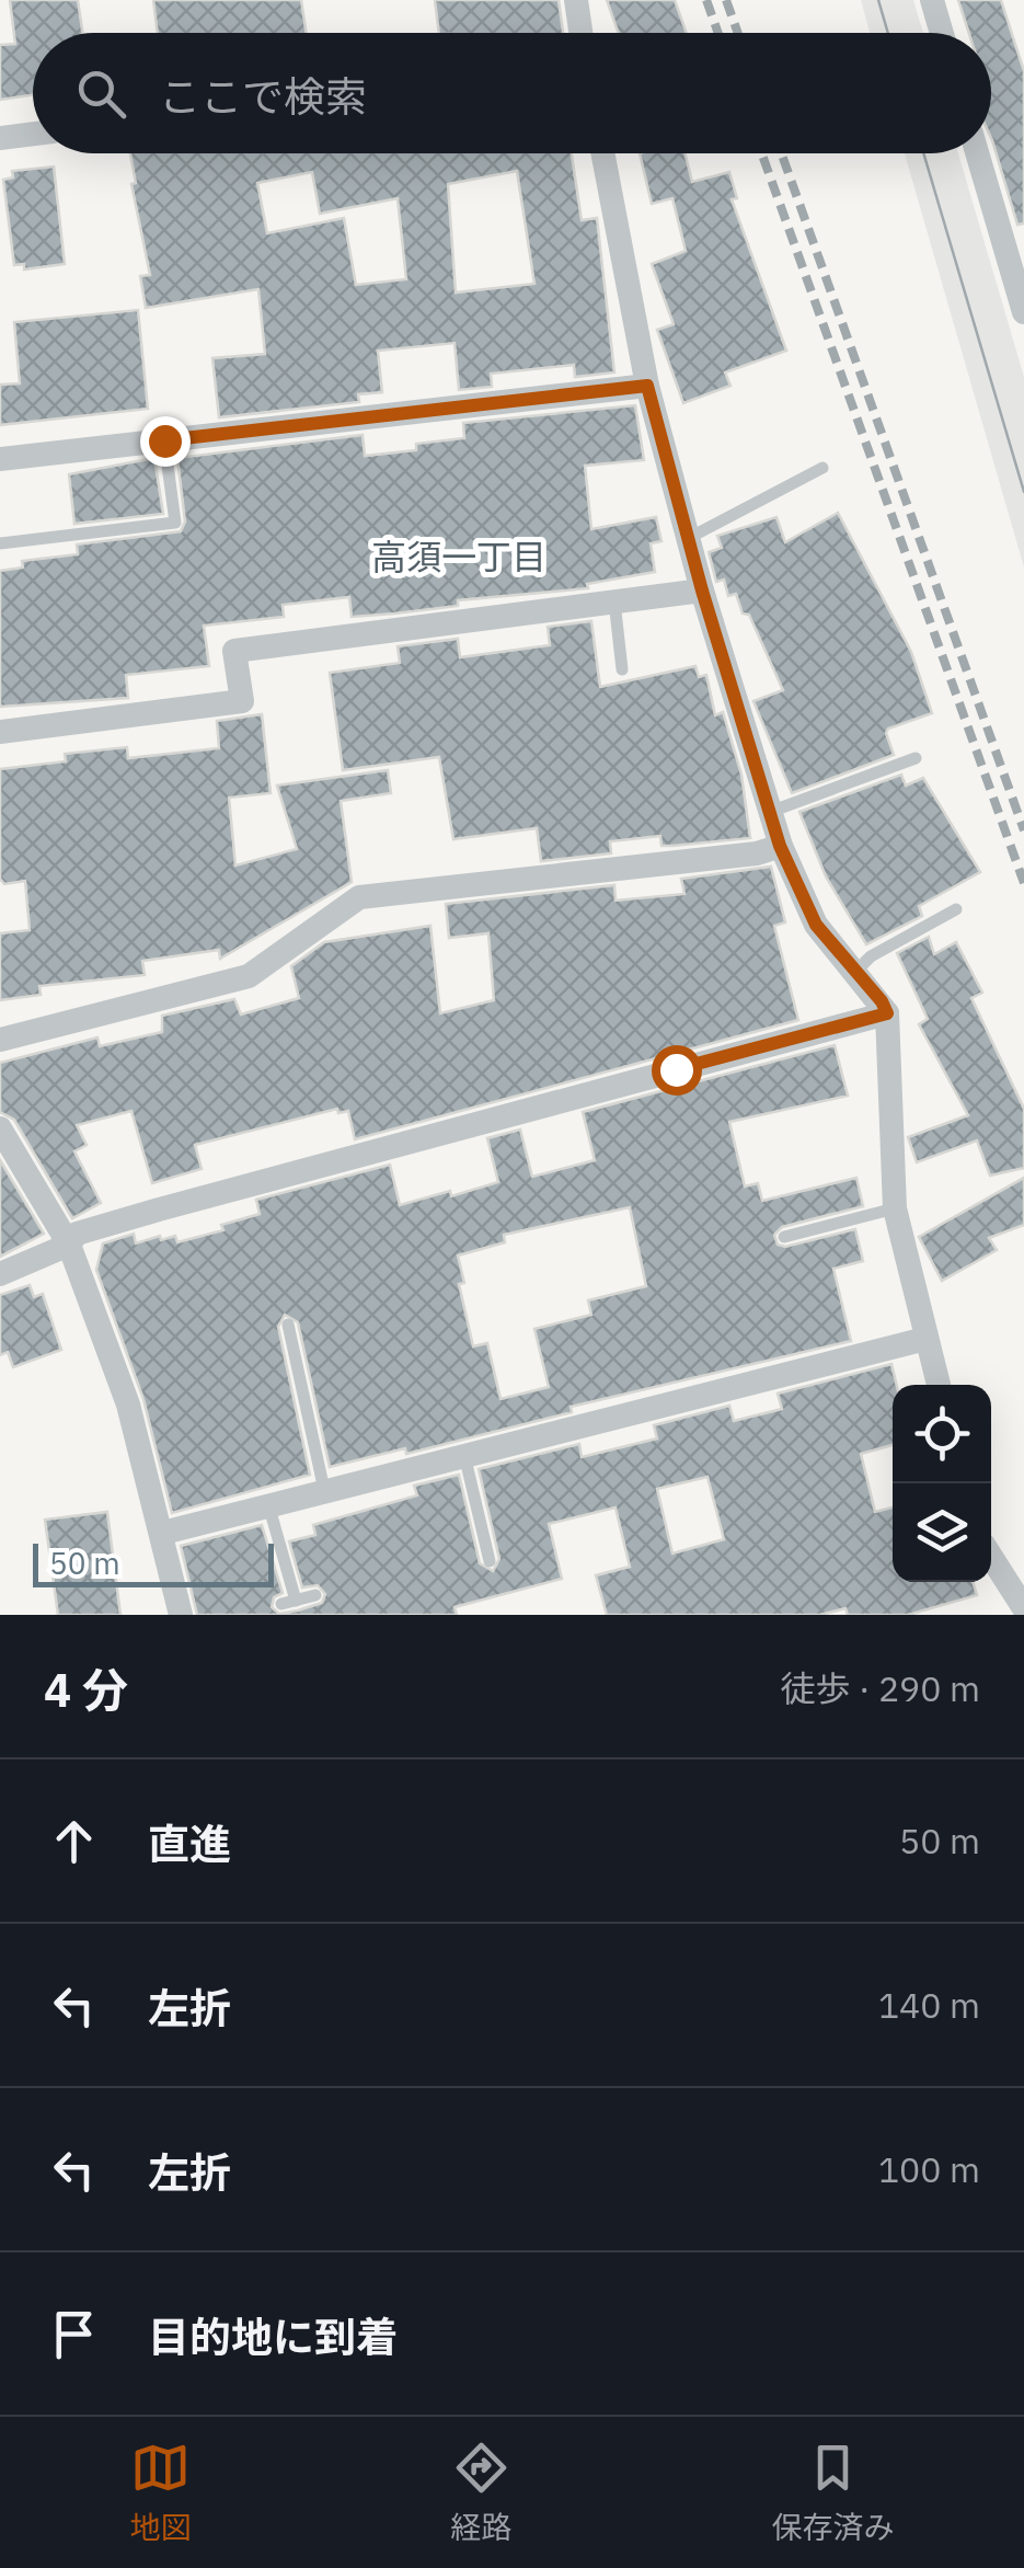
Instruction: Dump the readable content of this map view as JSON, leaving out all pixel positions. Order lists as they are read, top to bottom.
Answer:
{
  "districts": ["高須一丁目"],
  "scale_bar": "50 m",
  "page": {
    "search": "ここで検索",
    "scale": "50 m",
    "heading": ["4 分", "徒歩 · 290 m"],
    "list": [
      ["直進", "50 m"],
      ["左折", "140 m"],
      ["左折", "100 m"],
      "目的地に到着"
    ],
    "nav": ["地図", "経路", "保存済み"]
  }
}
